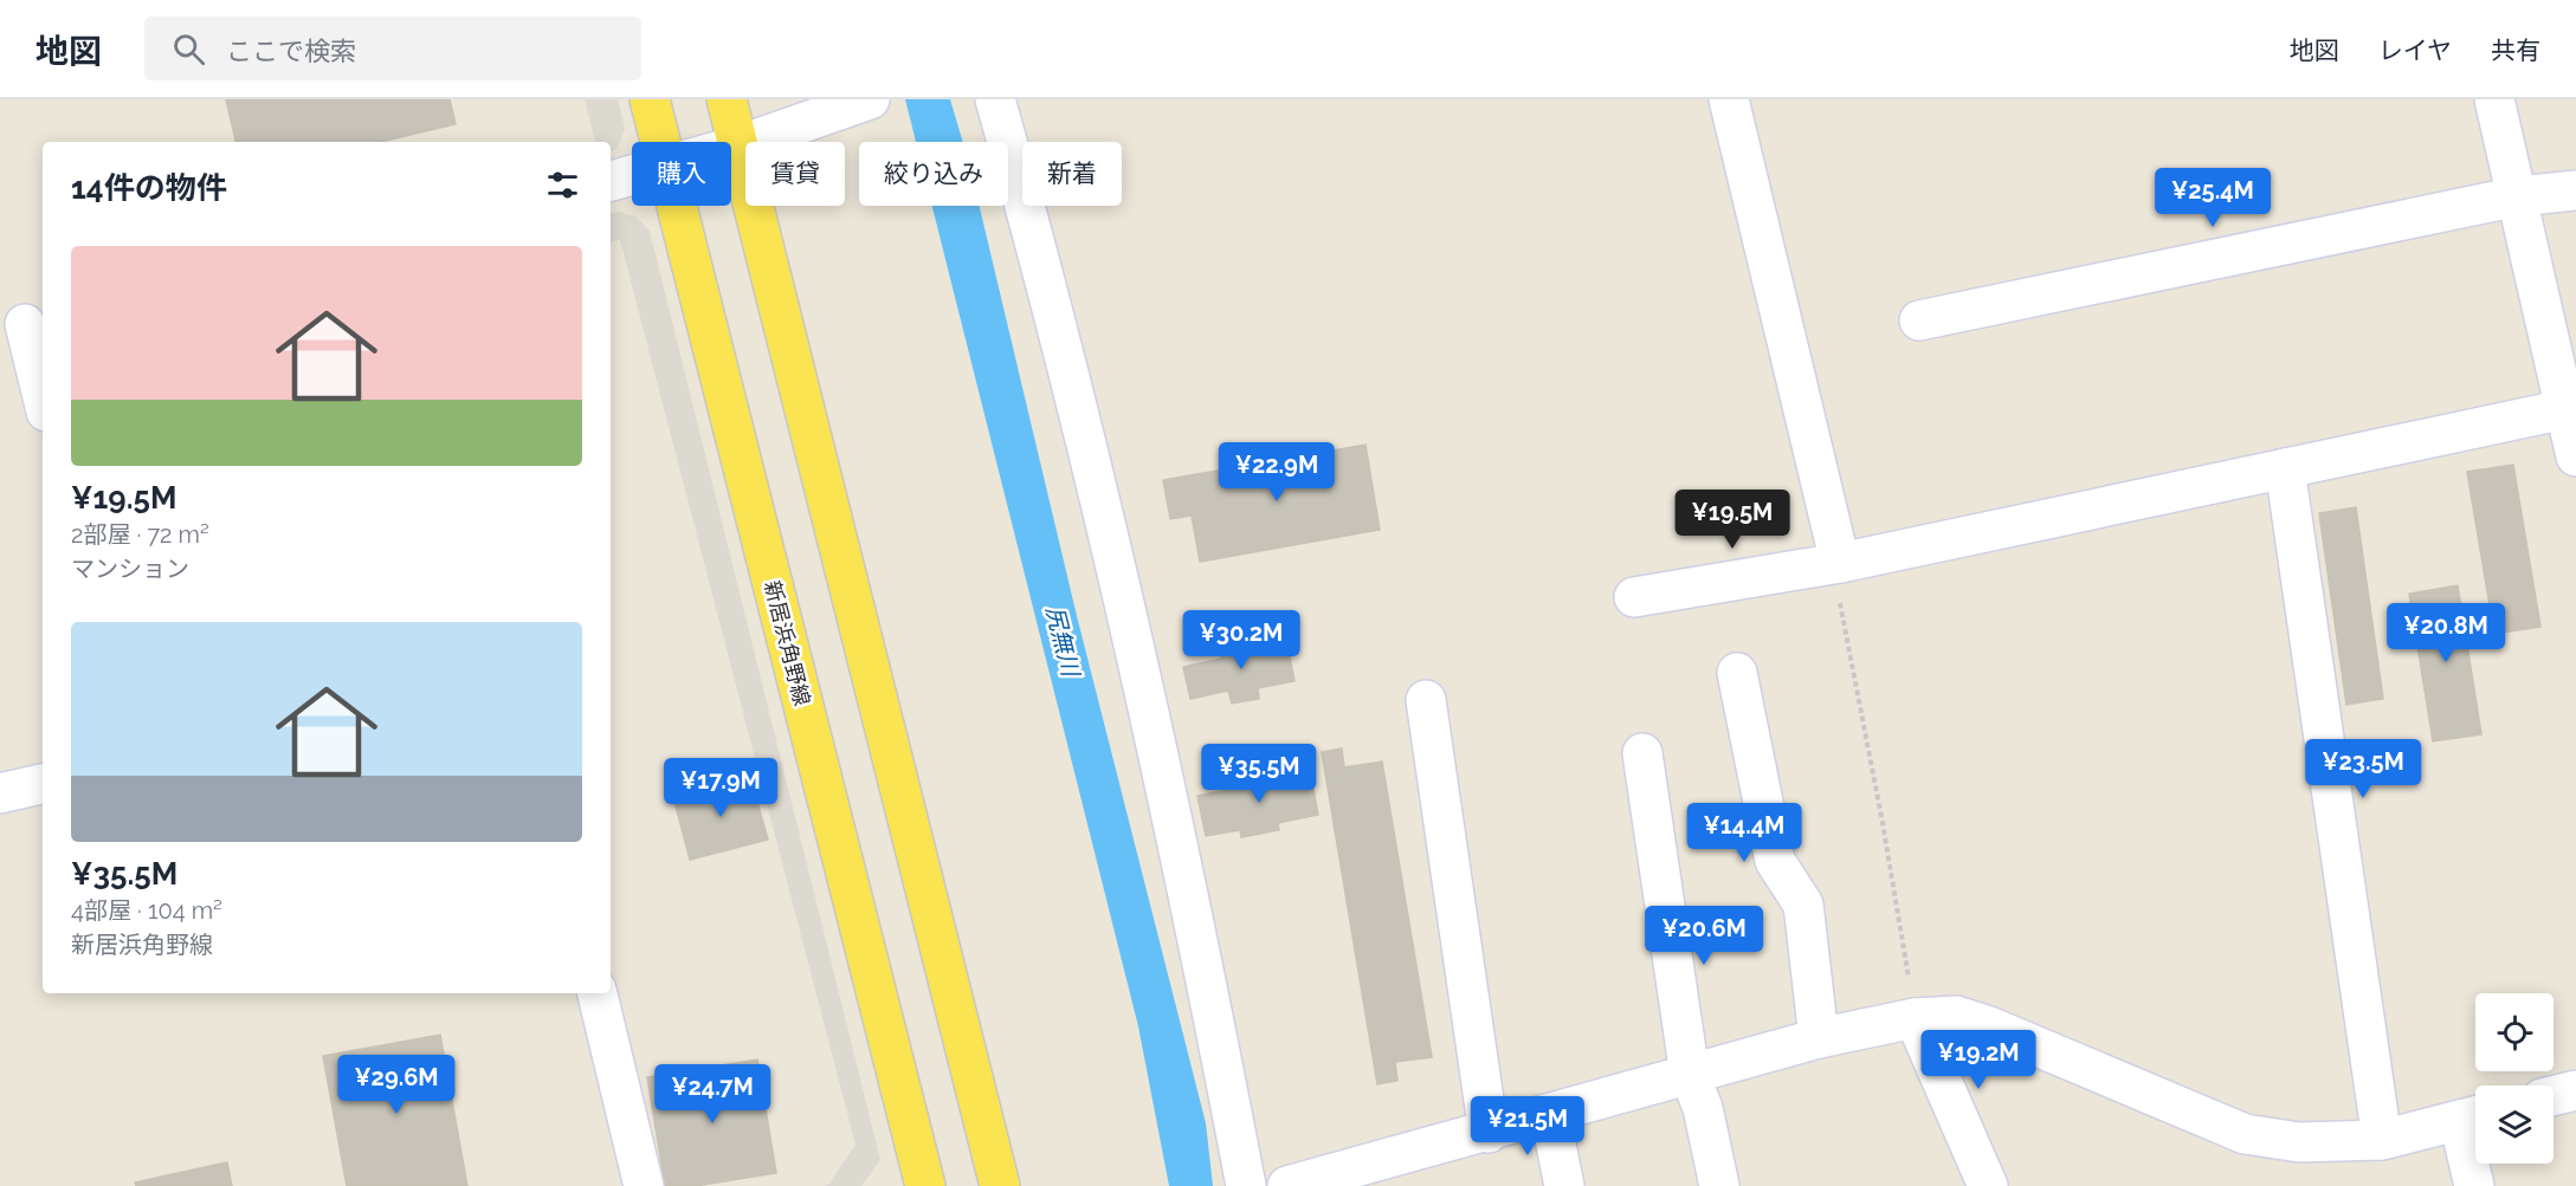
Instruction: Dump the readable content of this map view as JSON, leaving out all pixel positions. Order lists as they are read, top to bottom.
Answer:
{
  "streets": {
    "main road": ["新居浜角野線"]
  },
  "water": ["尻無川"],
  "page": {
    "header": "地図",
    "search": "ここで検索",
    "nav": ["地図", "レイヤ", "共有"],
    "chip": [
      "購入",
      "賃貸",
      "絞り込み",
      "新着"
    ],
    "heading": "14件の物件",
    "price": [
      "¥25.4M",
      "¥22.9M",
      "¥19.5M",
      "¥20.8M",
      "¥30.2M",
      "¥23.5M",
      "¥35.5M",
      "¥17.9M",
      "¥14.4M",
      "¥20.6M",
      "¥19.2M",
      "¥29.6M",
      "¥24.7M",
      "¥21.5M"
    ],
    "list": [
      {
        "name": "¥19.5M",
        "note": "2部屋 · 72 m² · マンション"
      },
      {
        "name": "¥35.5M",
        "note": "4部屋 · 104 m² · 新居浜角野線"
      }
    ]
  }
}
